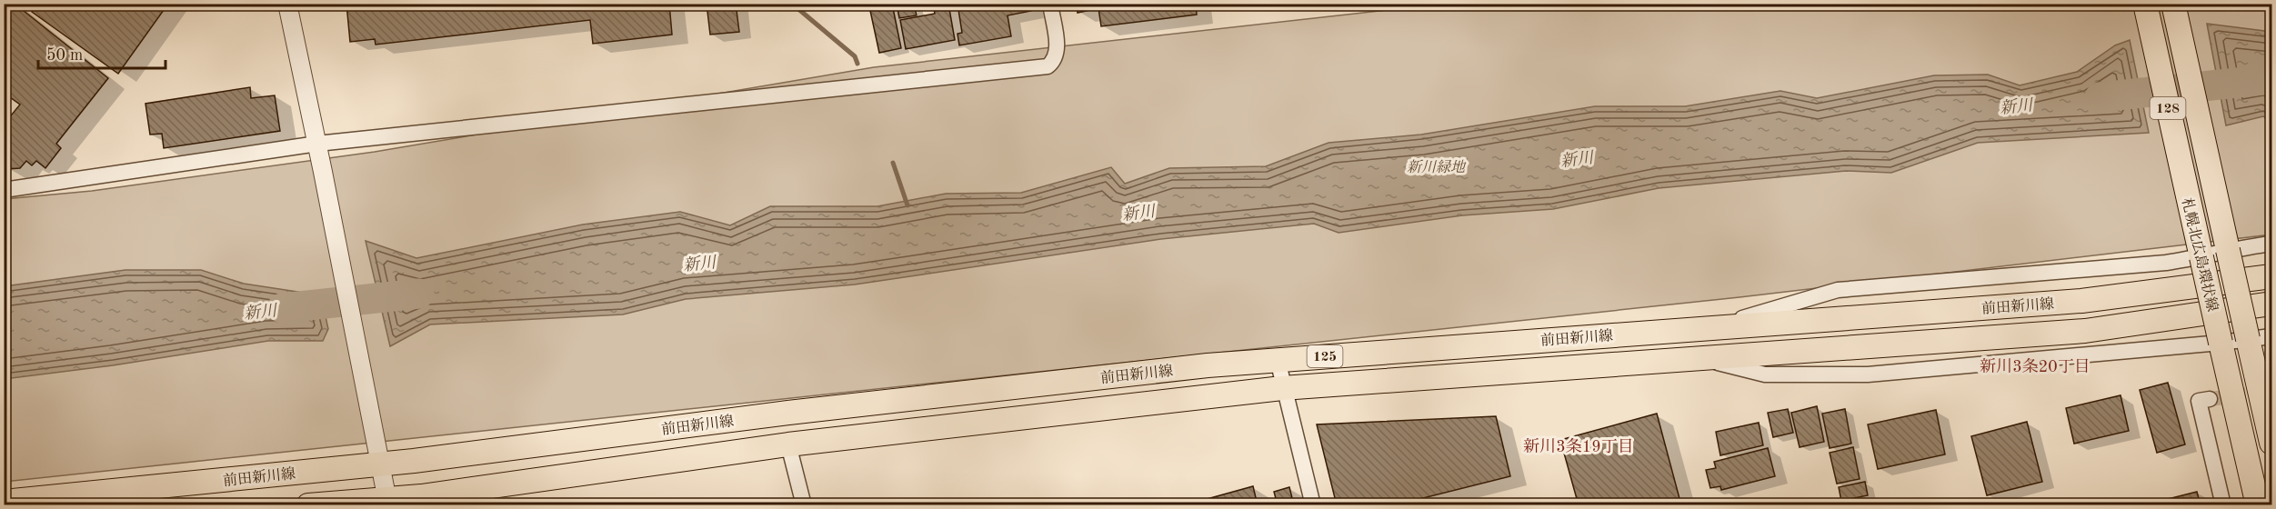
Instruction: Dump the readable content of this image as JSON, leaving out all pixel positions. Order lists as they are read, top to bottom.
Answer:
{
  "streets": {
    "main road": [
      "128",
      "札幌北広島環状線",
      "前田新川線",
      "125"
    ]
  },
  "districts": ["新川3条20丁目", "新川3条19丁目"],
  "water": ["新川"],
  "parks": ["新川緑地"],
  "scale_bar": "50 m"
}
